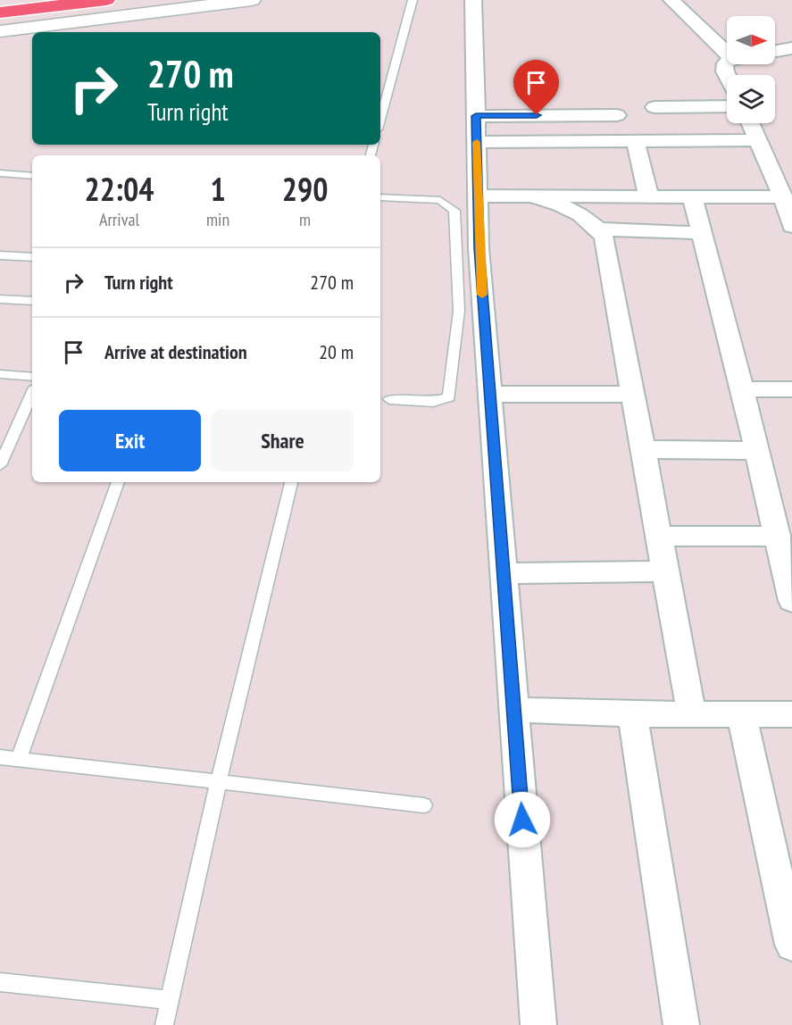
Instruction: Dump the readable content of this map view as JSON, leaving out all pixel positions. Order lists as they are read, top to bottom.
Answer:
{
  "north": "right",
  "page": {
    "turn": ["270 m", "Turn right"],
    "eta": [
      "22:04",
      "Arrival",
      "1",
      "min",
      "290",
      "m"
    ],
    "list": [
      {
        "name": "Turn right",
        "value": "270 m"
      },
      {
        "name": "Arrive at destination",
        "value": "20 m"
      }
    ],
    "buttons": ["Exit", "Share"]
  }
}
